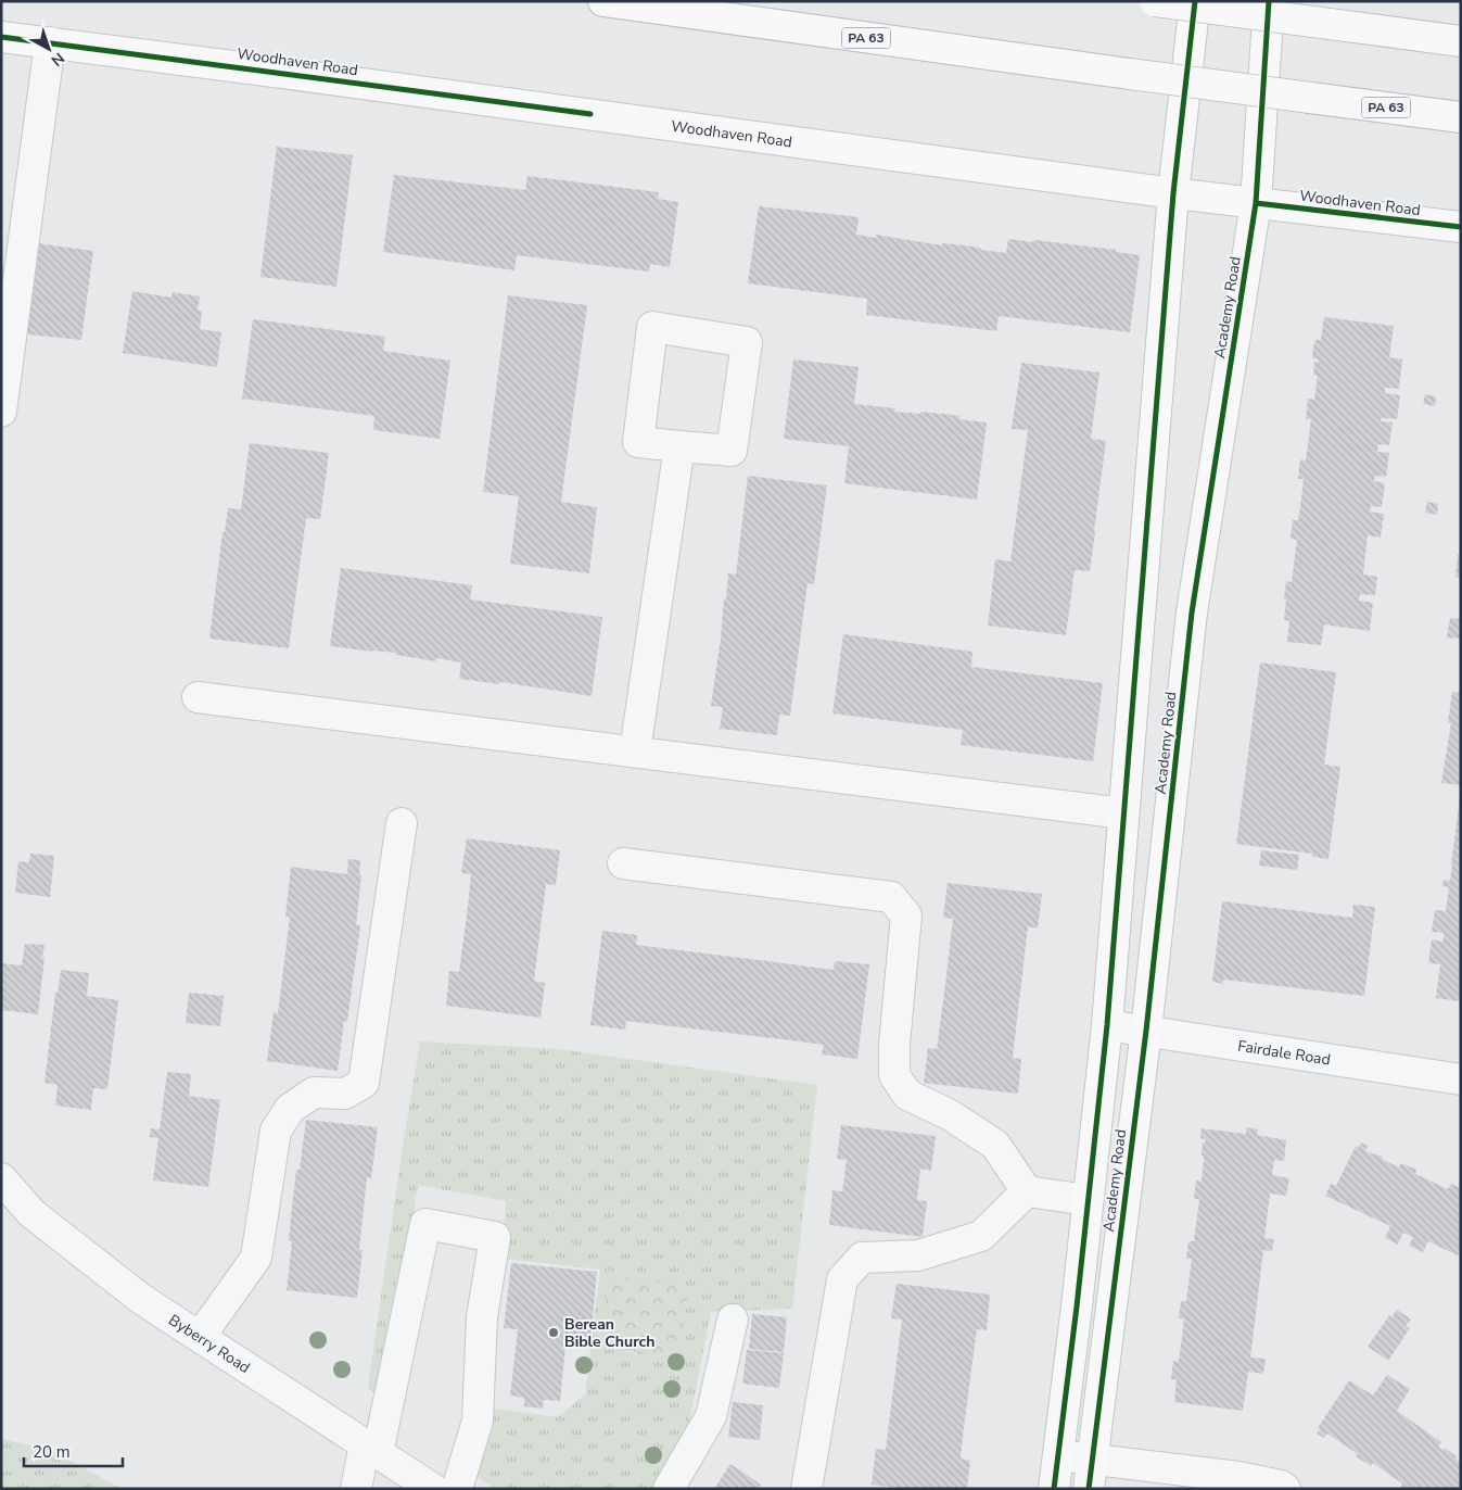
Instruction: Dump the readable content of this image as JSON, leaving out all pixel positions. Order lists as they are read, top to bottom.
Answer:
{
  "streets": {
    "main road": ["PA 63", "Woodhaven Road", "Academy Road"],
    "street": ["Fairdale Road", "Byberry Road"]
  },
  "crossings": [
    ["Woodhaven Road", "Academy Road"],
    ["Academy Road", "Fairdale Road"]
  ],
  "places": ["Berean Bible Church"],
  "scale_bar": "20 m",
  "north": "bottom right"
}
